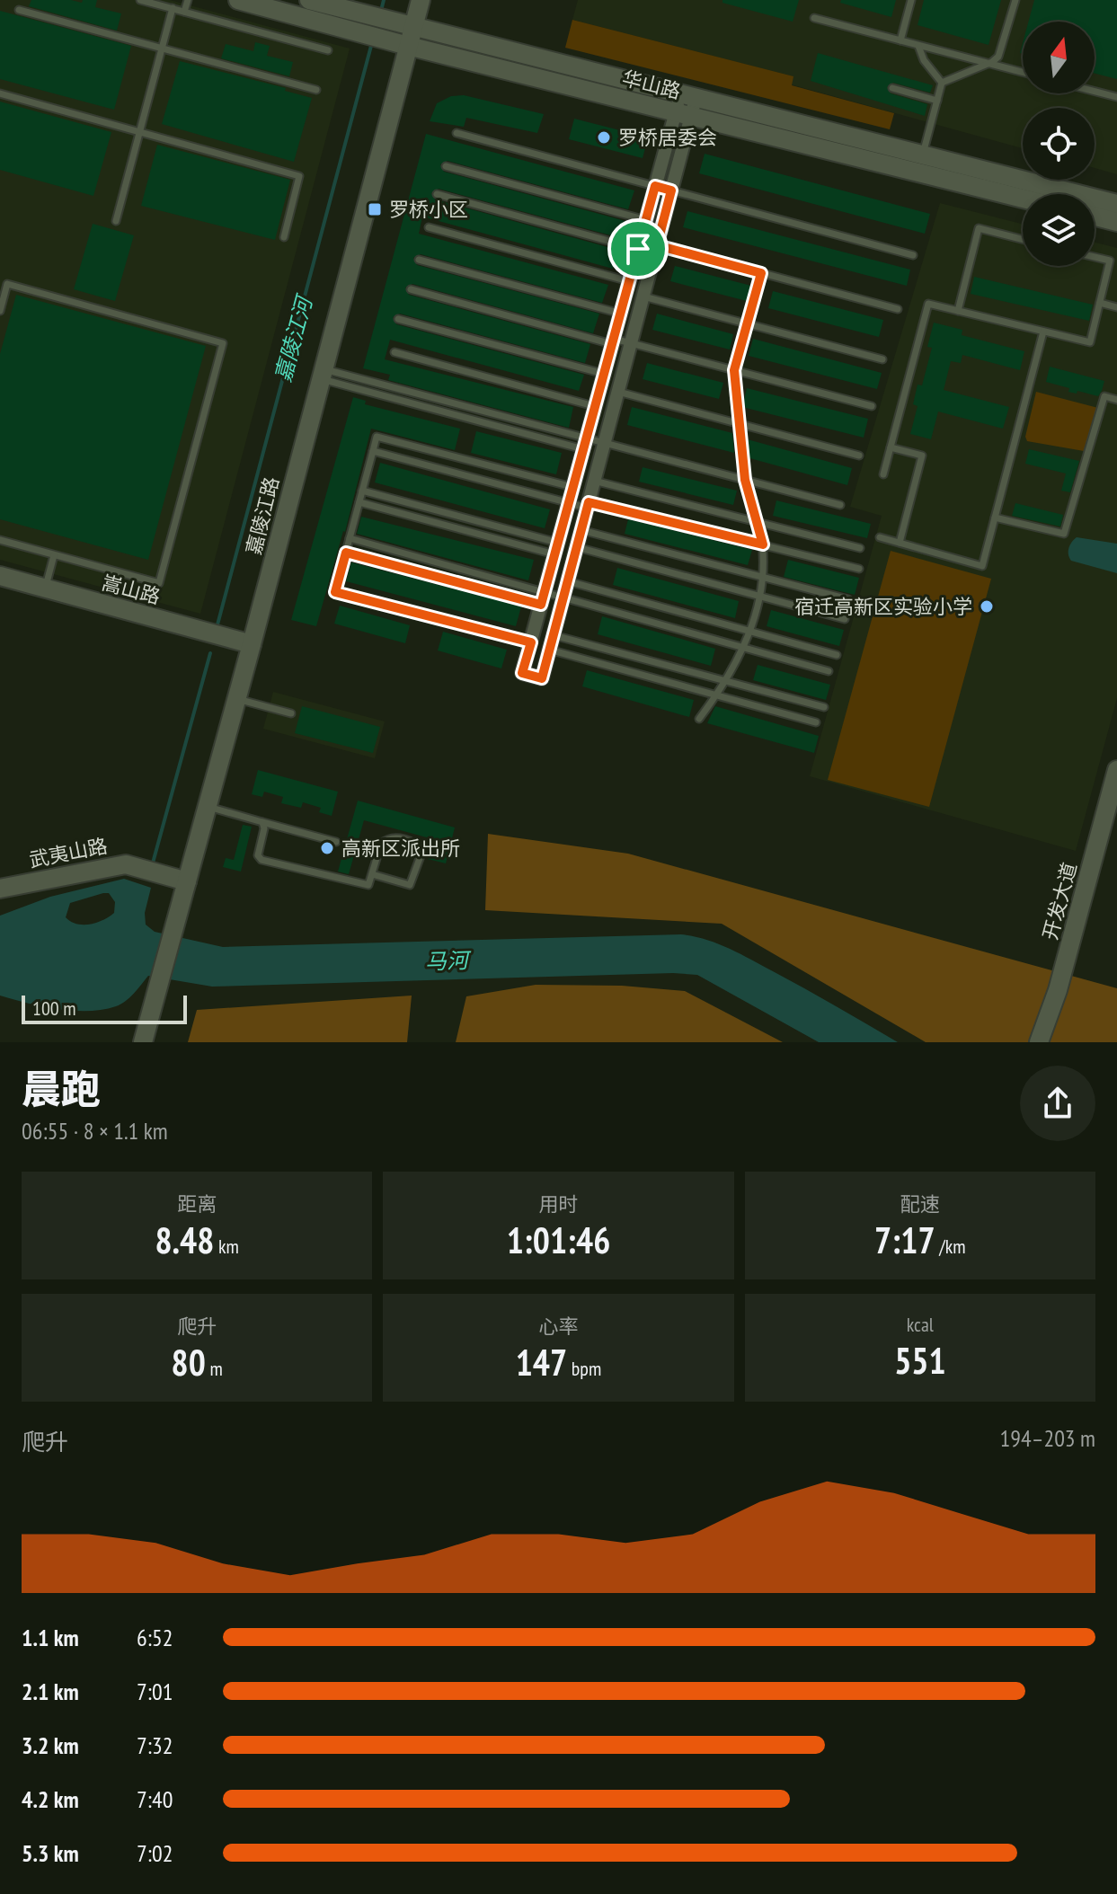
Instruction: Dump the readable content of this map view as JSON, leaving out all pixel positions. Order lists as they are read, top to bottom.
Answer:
{
  "streets": {
    "street": [
      "华山路",
      "嘉陵江路",
      "嵩山路",
      "武夷山路",
      "开发大道"
    ]
  },
  "crossings": [
    ["华山路", "嘉陵江路"],
    ["嘉陵江路", "嵩山路"],
    ["嘉陵江路", "武夷山路"]
  ],
  "water": ["嘉陵江河", "马河"],
  "places": {
    "other": ["罗桥居委会", "宿迁高新区实验小学", "高新区派出所"],
    "transit": ["罗桥小区"]
  },
  "scale_bar": "100 m",
  "north": "top",
  "page": {
    "scale": "100 m",
    "heading": ["晨跑", "06:55 · 8 × 1.1 km"],
    "stats": [
      ["距离", "8.48 km"],
      ["用时", "1:01:46"],
      ["配速", "7:17 /km"],
      ["爬升", "80 m"],
      ["心率", "147 bpm"],
      ["kcal", "551"]
    ],
    "chart": ["爬升", "194–203 m"],
    "list": [
      {
        "name": "1.1 km",
        "note": "6:52"
      },
      {
        "name": "2.1 km",
        "note": "7:01"
      },
      {
        "name": "3.2 km",
        "note": "7:32"
      },
      {
        "name": "4.2 km",
        "note": "7:40"
      },
      {
        "name": "5.3 km",
        "note": "7:02"
      }
    ]
  }
}
